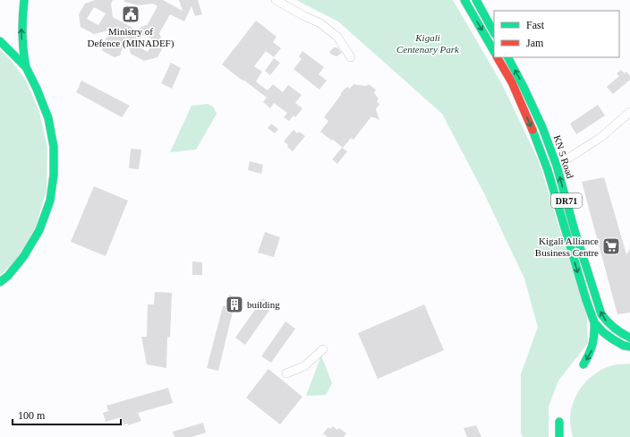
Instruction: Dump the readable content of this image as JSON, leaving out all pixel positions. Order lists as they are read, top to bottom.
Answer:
{
  "streets": {
    "main road": ["KN 5 Road", "DR71"]
  },
  "crossings": [
    ["KN 5 Road", "DR71"]
  ],
  "parks": ["Kigali Centenary Park"],
  "places": {
    "public building": ["Ministry of Defence (MINADEF)"],
    "supermarket": ["Kigali Alliance Business Centre"],
    "building": ["building"]
  },
  "legend": ["Fast", "Jam"],
  "scale_bar": "100 m"
}
